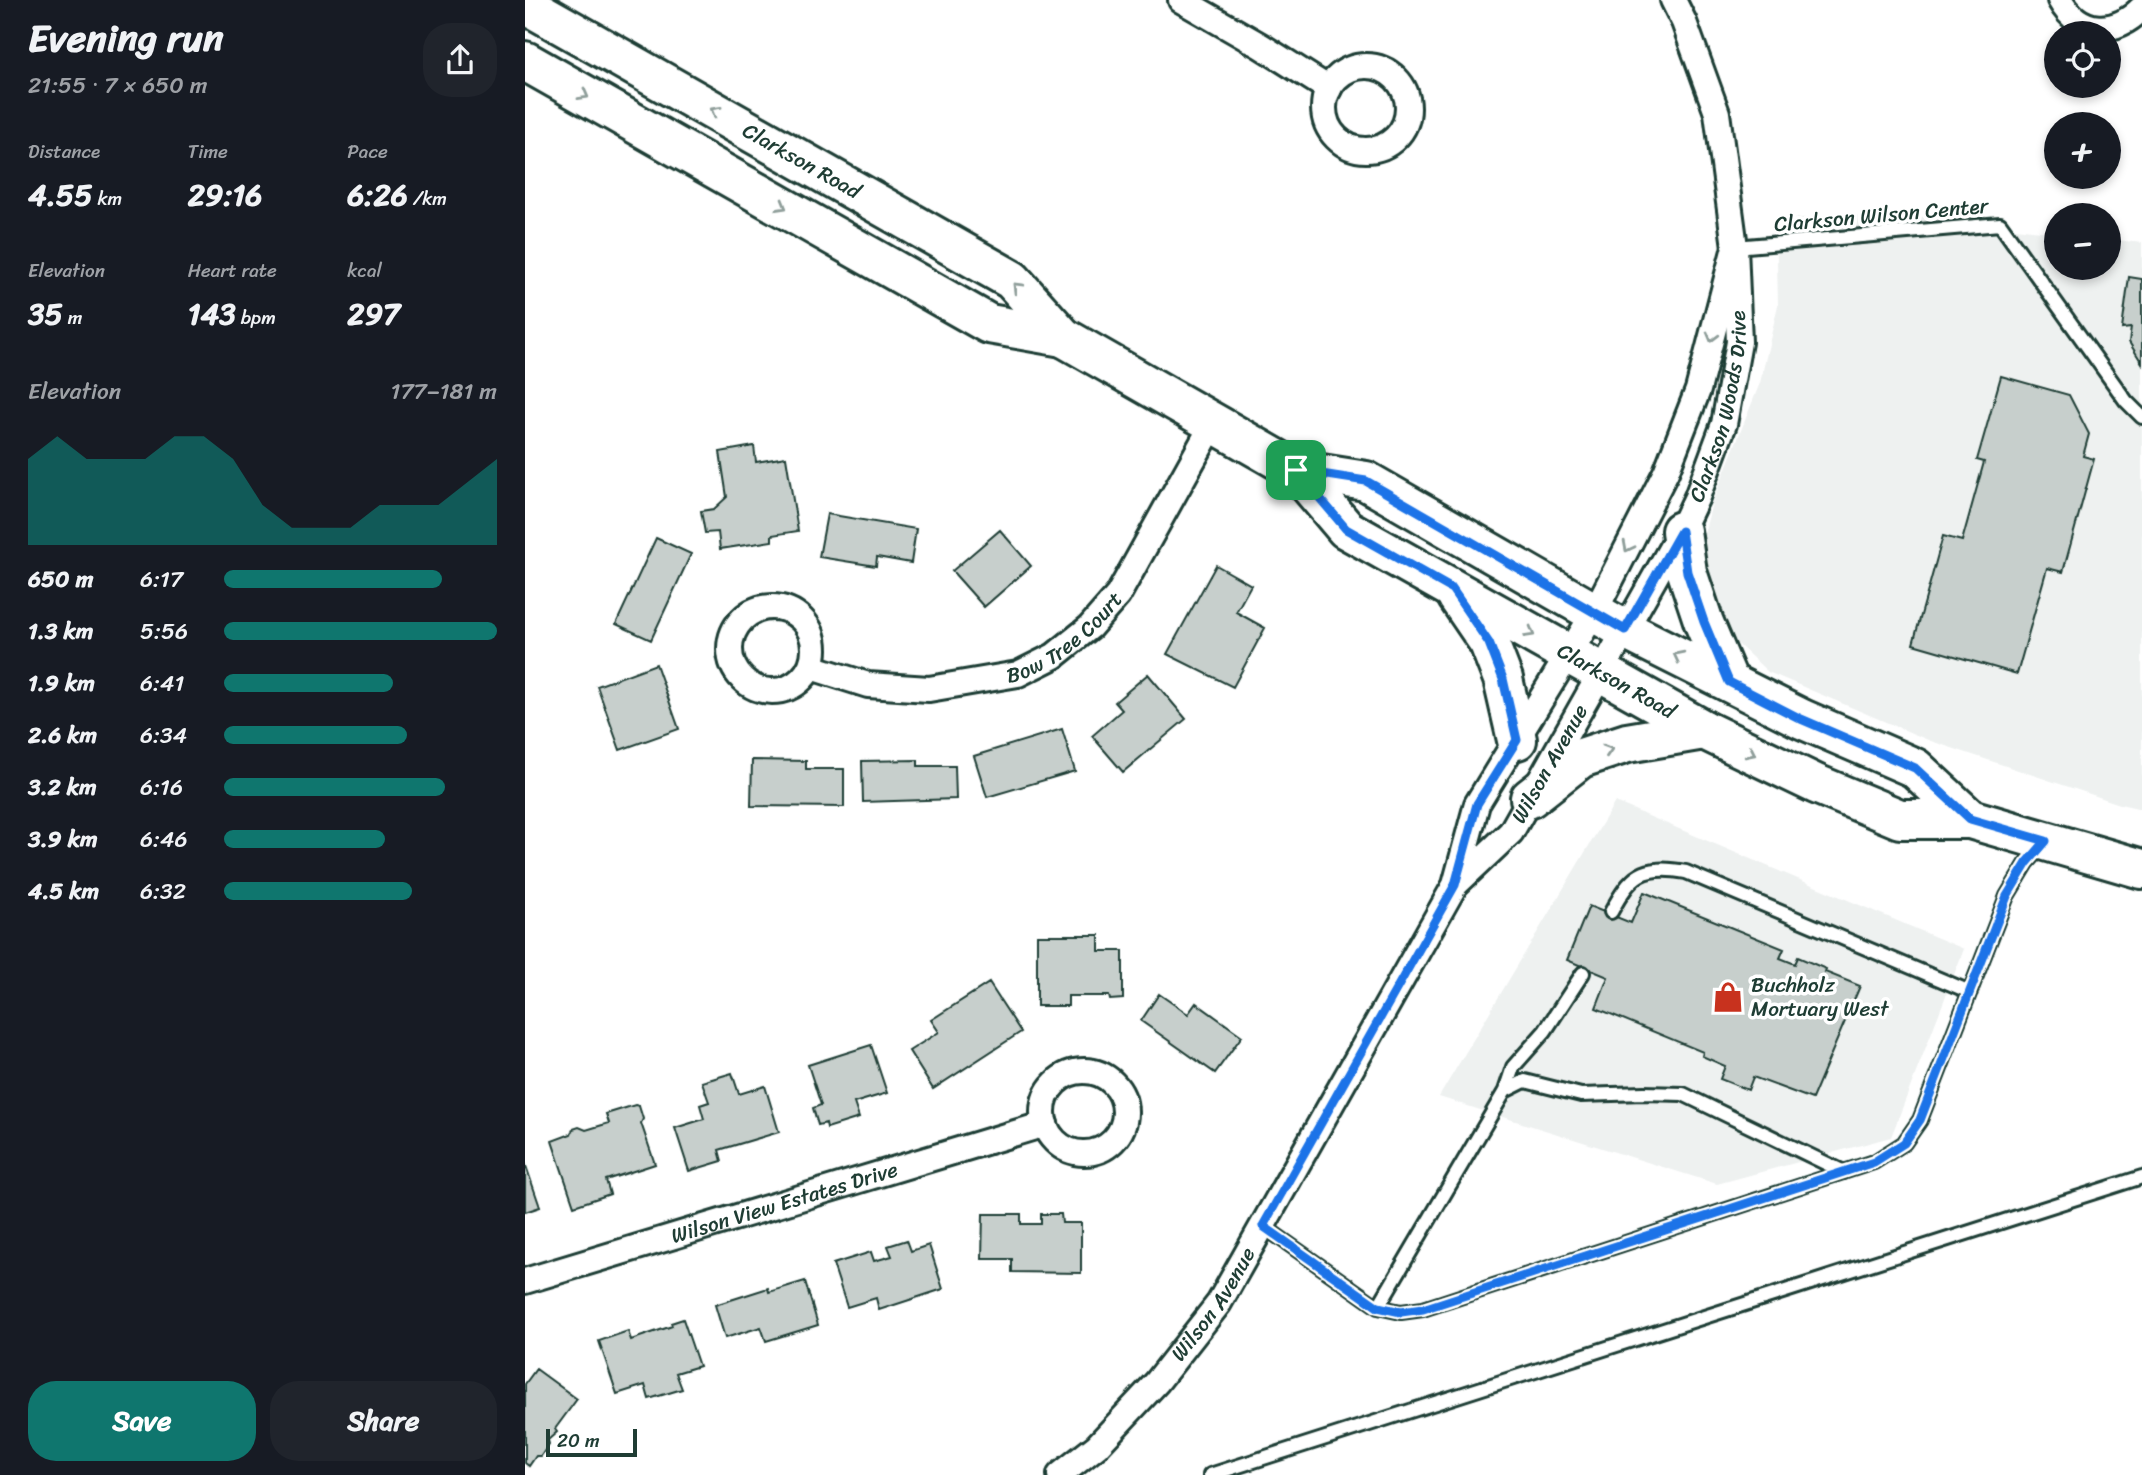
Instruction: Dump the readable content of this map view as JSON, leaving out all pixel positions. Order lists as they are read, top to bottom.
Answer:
{
  "streets": {
    "main road": ["Clarkson Road"],
    "street": [
      "Clarkson Woods Drive",
      "Bow Tree Court",
      "Wilson Avenue",
      "Wilson View Estates Drive"
    ],
    "lane": ["Clarkson Wilson Center"]
  },
  "crossings": [
    ["Clarkson Road", "Clarkson Woods Drive"],
    ["Clarkson Road", "Bow Tree Court"],
    ["Clarkson Road", "Wilson Avenue"],
    ["Clarkson Wilson Center", "Clarkson Woods Drive"],
    ["Clarkson Woods Drive", "Wilson Avenue"]
  ],
  "places": {
    "shop": ["Buchholz Mortuary West"]
  },
  "scale_bar": "20 m",
  "page": {
    "heading": ["Evening run", "21:55 · 7 × 650 m"],
    "map_buttons": ["+", "−"],
    "stats": [
      ["Distance", "4.55 km"],
      ["Time", "29:16"],
      ["Pace", "6:26 /km"],
      ["Elevation", "35 m"],
      ["Heart rate", "143 bpm"],
      ["kcal", "297"]
    ],
    "chart": ["Elevation", "177–181 m"],
    "list": [
      {
        "name": "650 m",
        "note": "6:17"
      },
      {
        "name": "1.3 km",
        "note": "5:56"
      },
      {
        "name": "1.9 km",
        "note": "6:41"
      },
      {
        "name": "2.6 km",
        "note": "6:34"
      },
      {
        "name": "3.2 km",
        "note": "6:16"
      },
      {
        "name": "3.9 km",
        "note": "6:46"
      },
      {
        "name": "4.5 km",
        "note": "6:32"
      }
    ],
    "buttons": ["Save", "Share"],
    "scale": "20 m"
  }
}
